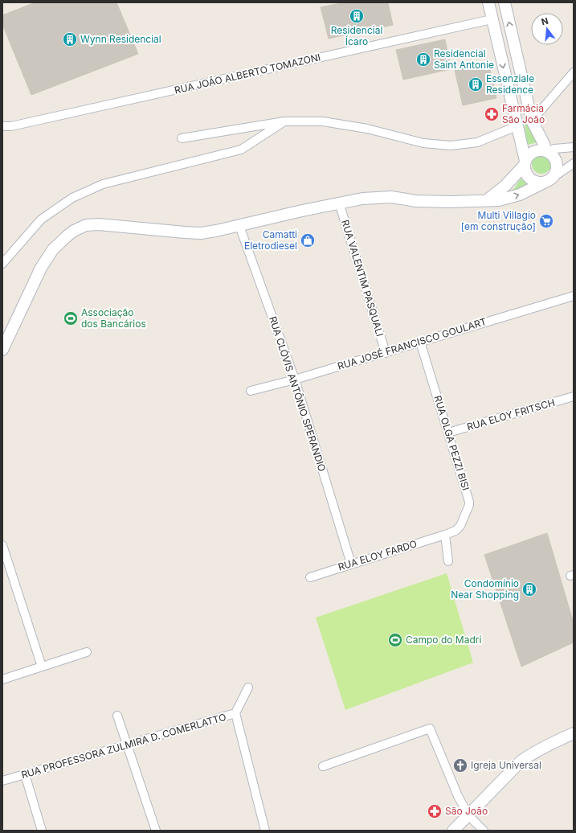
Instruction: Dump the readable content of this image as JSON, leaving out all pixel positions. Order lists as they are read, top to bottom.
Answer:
{
  "streets": {
    "street": [
      "RUA JOÃO ALBERTO TOMAZONI",
      "RUA VALENTIM PASQUALI",
      "RUA JOSÉ FRANCISCO GOULART",
      "RUA CLÓVIS ANTÔNIO SPERANDIO",
      "RUA ELOY FRITSCH",
      "RUA OLGA PEZZI BISI",
      "RUA ELOY FARDO",
      "RUA PROFESSORA ZULMIRA D. COMERLATTO"
    ]
  },
  "crossings": [
    ["RUA VALENTIM PASQUALI", "RUA JOSÉ FRANCISCO GOULART"],
    ["RUA JOSÉ FRANCISCO GOULART", "RUA CLÓVIS ANTÔNIO SPERANDIO"],
    ["RUA JOSÉ FRANCISCO GOULART", "RUA OLGA PEZZI BISI"],
    ["RUA CLÓVIS ANTÔNIO SPERANDIO", "RUA ELOY FARDO"],
    ["RUA ELOY FRITSCH", "RUA OLGA PEZZI BISI"],
    ["RUA OLGA PEZZI BISI", "RUA ELOY FARDO"]
  ],
  "places": {
    "building": [
      "Residencial Ícaro",
      "Wynn Residencial",
      "Residencial Saint Antonie",
      "Essenziale Residence",
      "Condomínio Near Shopping"
    ],
    "pharmacy": ["Farmácia São João", "São João"],
    "supermarket": ["Multi Villagio [em construção]"],
    "shop": ["Camatti Eletrodiesel"],
    "sports": ["Associação dos Bancários", "Campo do Madri"],
    "church": ["Igreja Universal"]
  },
  "north": "top"
}
